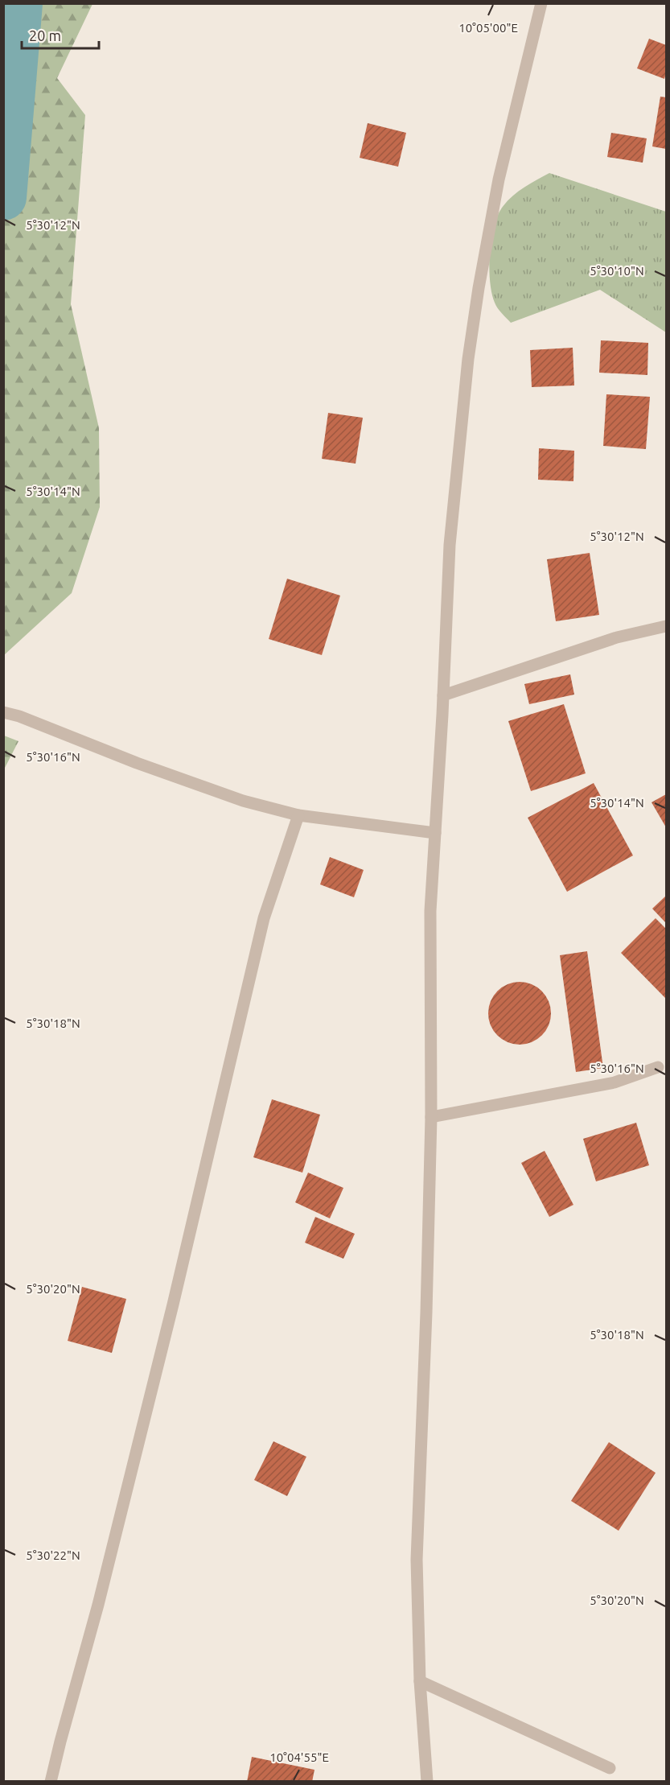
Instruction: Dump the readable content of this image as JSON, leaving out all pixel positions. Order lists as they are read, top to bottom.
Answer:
{
  "scale_bar": "20 m",
  "coordinates": [
    "10°05'00\"E",
    "5°30'12\"N",
    "5°30'10\"N",
    "5°30'14\"N",
    "5°30'16\"N",
    "5°30'18\"N",
    "5°30'20\"N",
    "5°30'22\"N",
    "10°04'55\"E"
  ]
}
